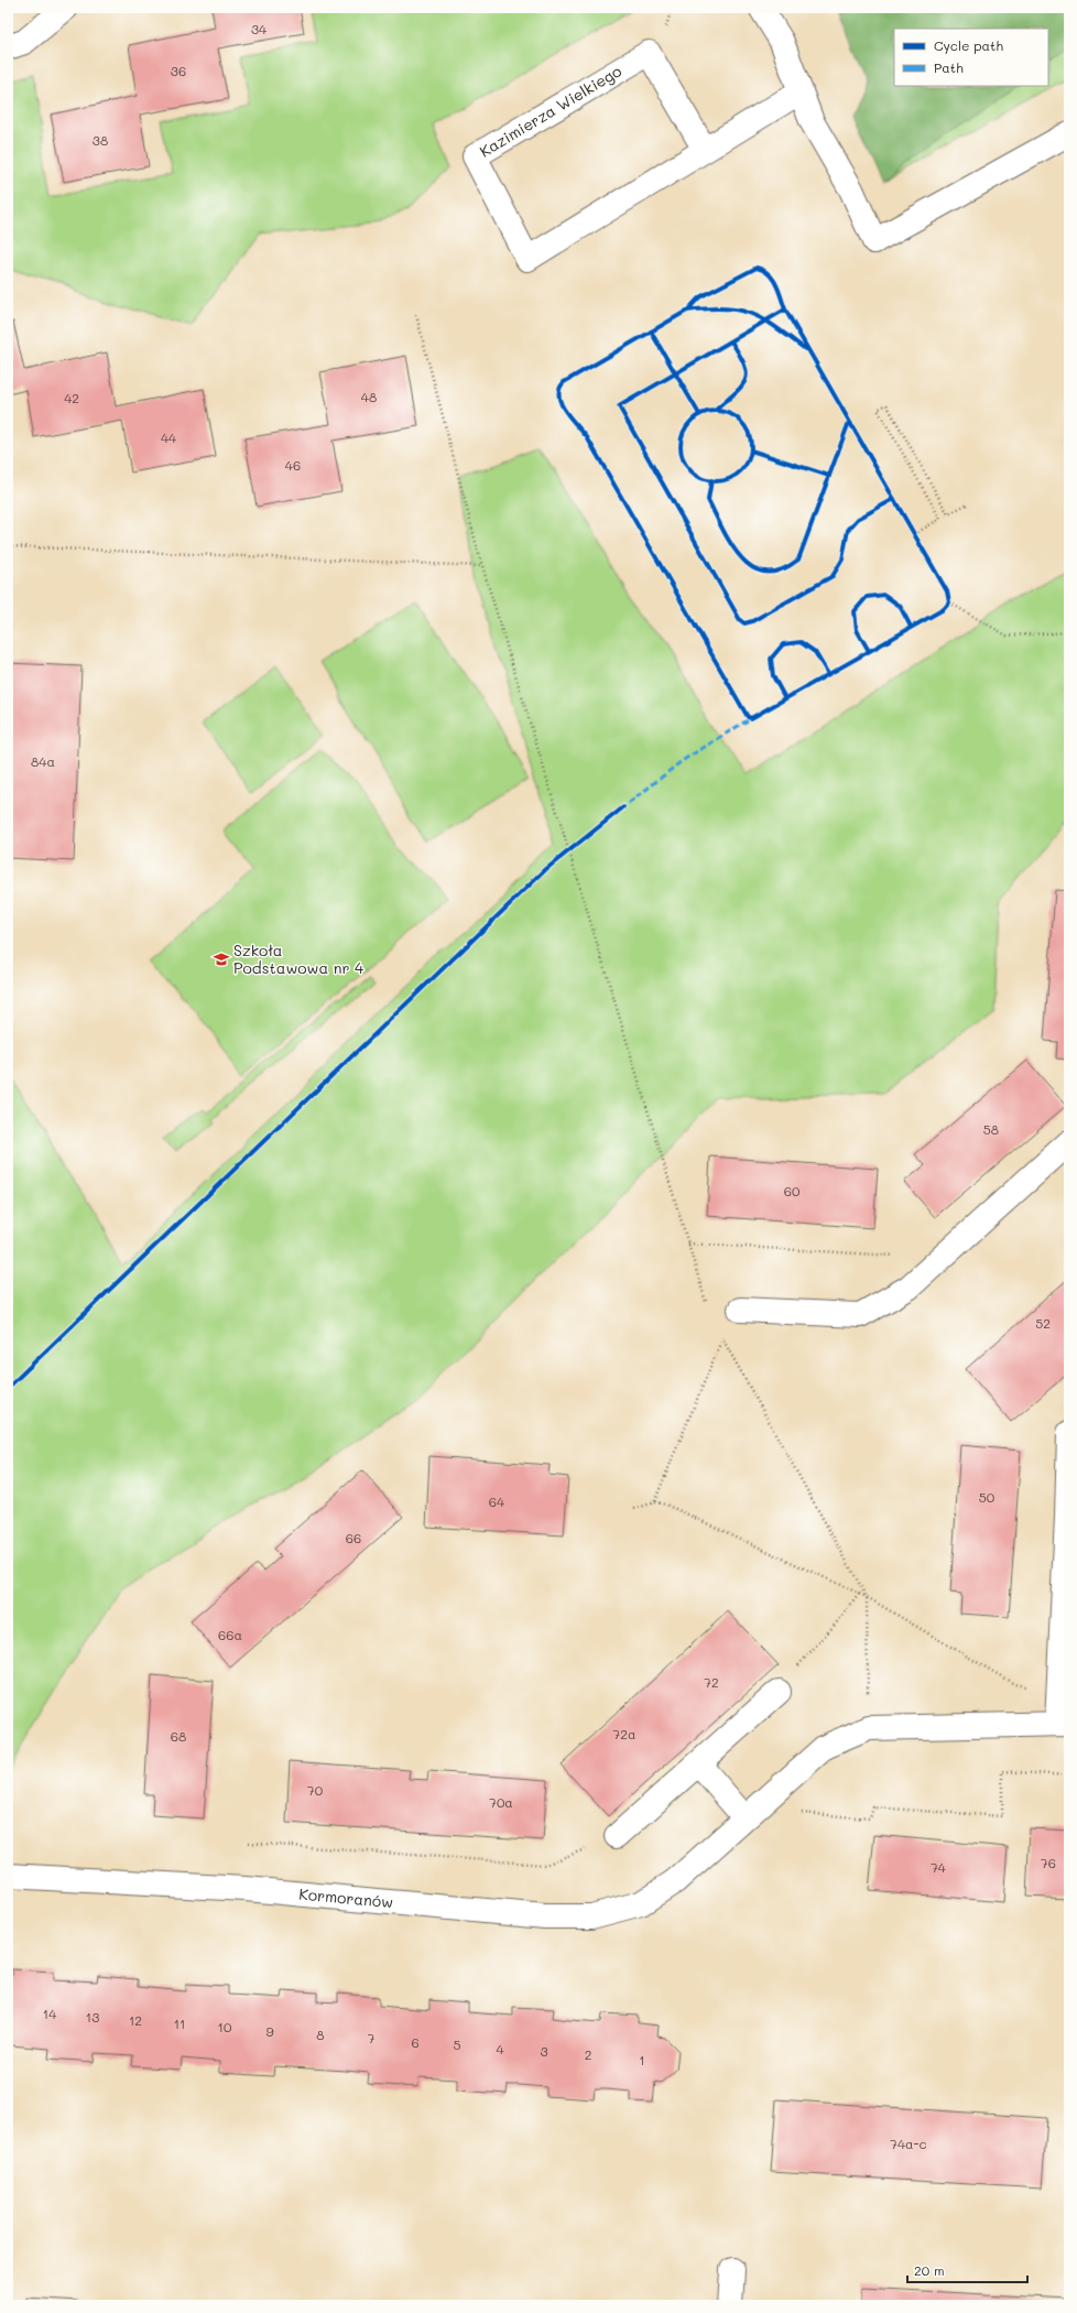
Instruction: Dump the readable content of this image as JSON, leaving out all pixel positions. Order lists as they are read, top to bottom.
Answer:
{
  "streets": {
    "street": ["Kazimierza Wielkiego", "Kormoranów"]
  },
  "places": {
    "school or university": ["Szkoła Podstawowa nr 4"]
  },
  "house_numbers": [
    "34",
    "36",
    "38",
    "48",
    "42",
    "44",
    "46",
    "84a",
    "58",
    "60",
    "52",
    "50",
    "64",
    "66",
    "66a",
    "72",
    "72a",
    "68",
    "70",
    "70a",
    "76",
    "74",
    "14",
    "13",
    "12",
    "11",
    "10",
    "9",
    "8",
    "7",
    "6",
    "5",
    "4",
    "3",
    "2",
    "1",
    "74a-c"
  ],
  "legend": ["Cycle path", "Path"],
  "scale_bar": "20 m"
}
